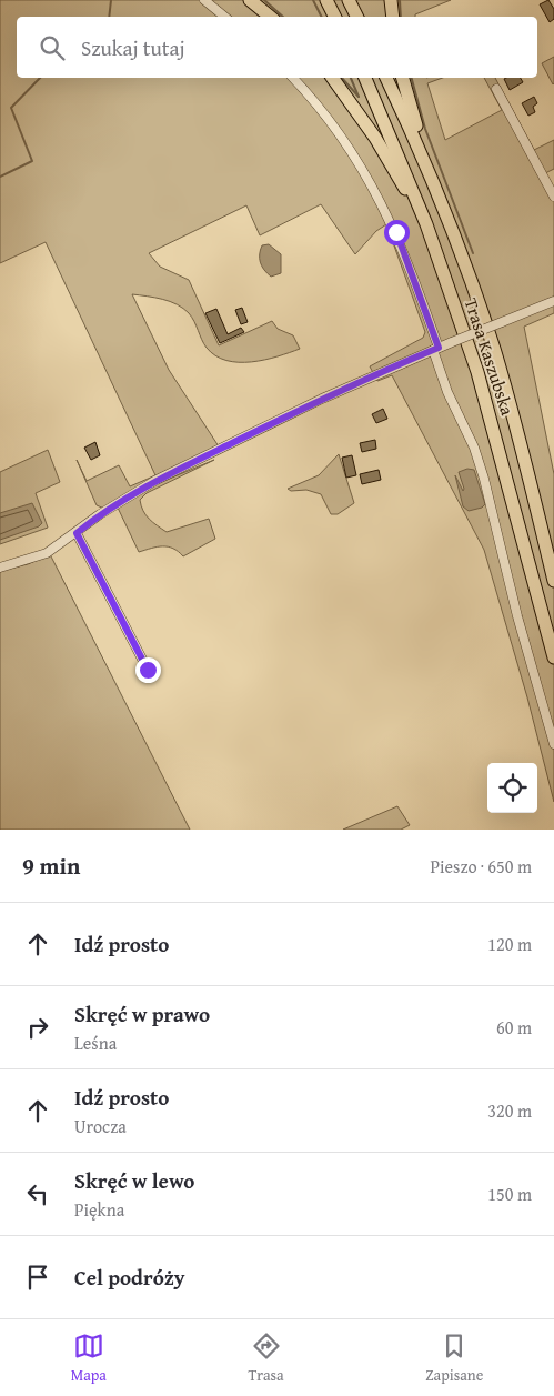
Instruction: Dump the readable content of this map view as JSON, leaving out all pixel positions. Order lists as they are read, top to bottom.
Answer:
{
  "streets": {
    "highway": ["Trasa Kaszubska"]
  },
  "page": {
    "search": "Szukaj tutaj",
    "heading": ["9 min", "Pieszo · 650 m"],
    "list": [
      ["Idź prosto", "120 m"],
      ["Skręć w prawo", "Leśna", "60 m"],
      ["Idź prosto", "Urocza", "320 m"],
      ["Skręć w lewo", "Piękna", "150 m"],
      "Cel podróży"
    ],
    "nav": ["Mapa", "Trasa", "Zapisane"]
  }
}
